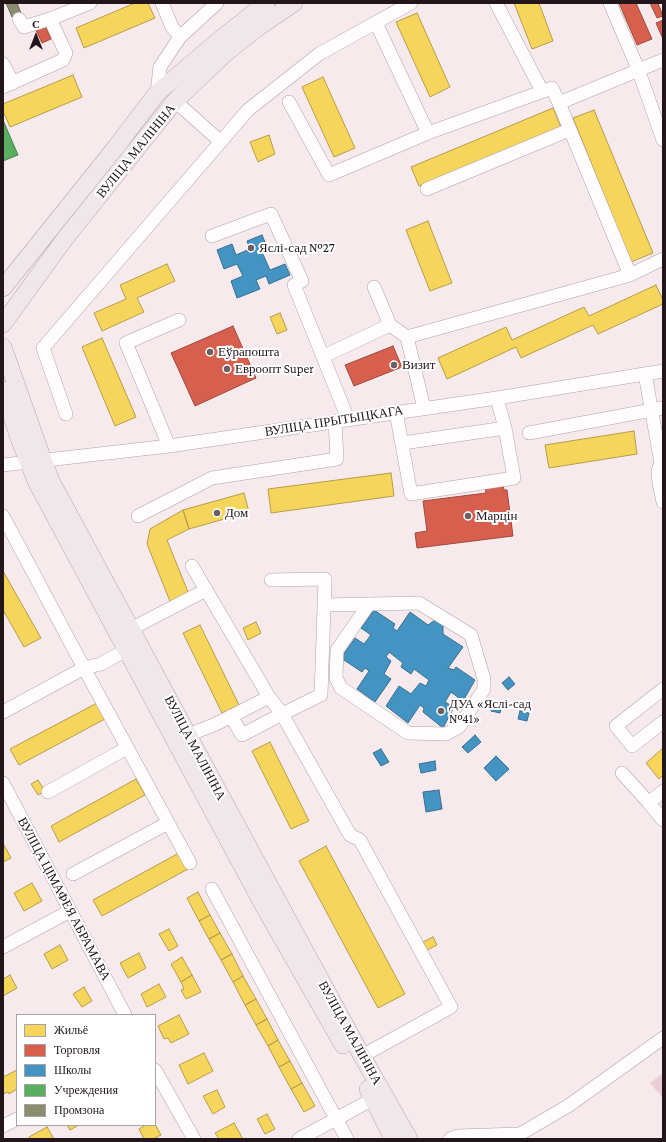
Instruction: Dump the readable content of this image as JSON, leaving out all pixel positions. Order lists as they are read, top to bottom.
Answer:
{
  "streets": {
    "main road": ["ВУЛІЦА МАЛІНІНА"],
    "street": ["ВУЛІЦА ПРЫТЫЦКАГА", "ВУЛІЦА ЦІМАФЕЯ АБРАМАВА"]
  },
  "crossings": [
    ["ВУЛІЦА МАЛІНІНА", "ВУЛІЦА ПРЫТЫЦКАГА"]
  ],
  "places": [
    "Яслі-сад №27",
    "Еўрапошта",
    "Визит",
    "Евроопт Super",
    "Дом",
    "Марцін",
    "ДУА «Яслі-сад №41»"
  ],
  "legend": [
    "Жильё",
    "Торговля",
    "Школы",
    "Учреждения",
    "Промзона"
  ],
  "north": "top"
}
